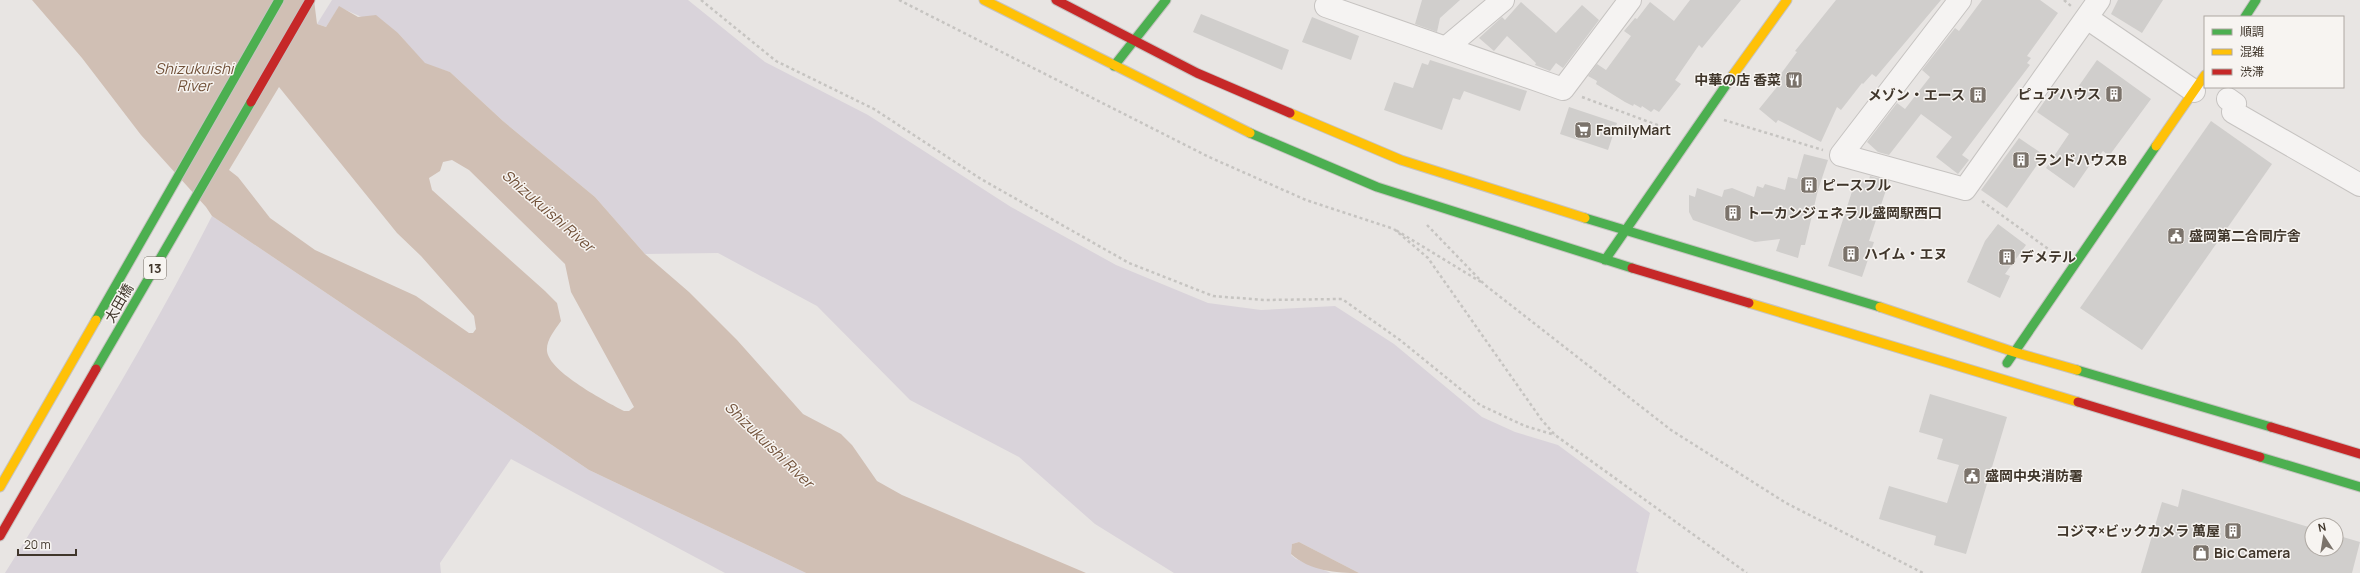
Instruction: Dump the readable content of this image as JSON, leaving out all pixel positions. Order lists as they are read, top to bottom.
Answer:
{
  "streets": {
    "street": ["13", "太田橋"]
  },
  "water": ["Shizukuishi River"],
  "places": {
    "restaurant": ["中華の店 香菜"],
    "building": [
      "ピュアハウス",
      "メゾン・エース",
      "ランドハウスB",
      "ピースフル",
      "トーカンジェネラル盛岡駅西口",
      "ハイム・エヌ",
      "デメテル",
      "コジマ×ビックカメラ 萬屋"
    ],
    "supermarket": ["FamilyMart"],
    "public building": ["盛岡第二合同庁舎", "盛岡中央消防署"],
    "shop": ["Bic Camera"]
  },
  "legend": ["順調", "混雑", "渋滞"],
  "scale_bar": "20 m",
  "north": "top"
}
